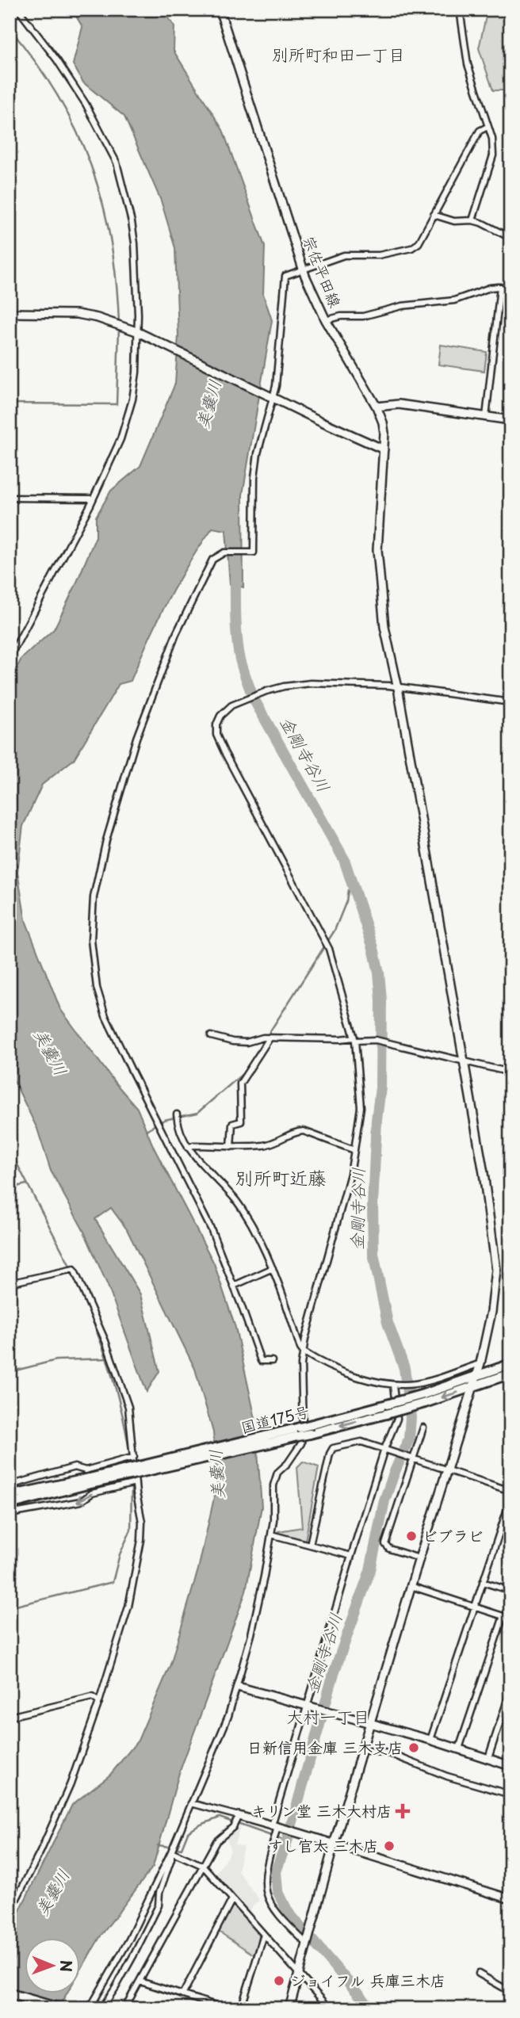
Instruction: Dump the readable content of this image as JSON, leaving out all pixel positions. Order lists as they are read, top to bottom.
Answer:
{
  "streets": {
    "highway": ["国道175号"],
    "street": ["宗佐平田線"]
  },
  "crossings": [
    ["宗佐平田線", "国道175号"]
  ],
  "districts": ["別所町和田一丁目", "別所町近藤", "大村一丁目"],
  "water": ["美嚢川", "金剛寺谷川"],
  "places": {
    "other": [
      "ビブラビ",
      "日新信用金庫 三木支店",
      "すし官太 三木店",
      "ジョイフル 兵庫三木店"
    ],
    "health": ["キリン堂 三木大村店"]
  },
  "north": "right"
}
